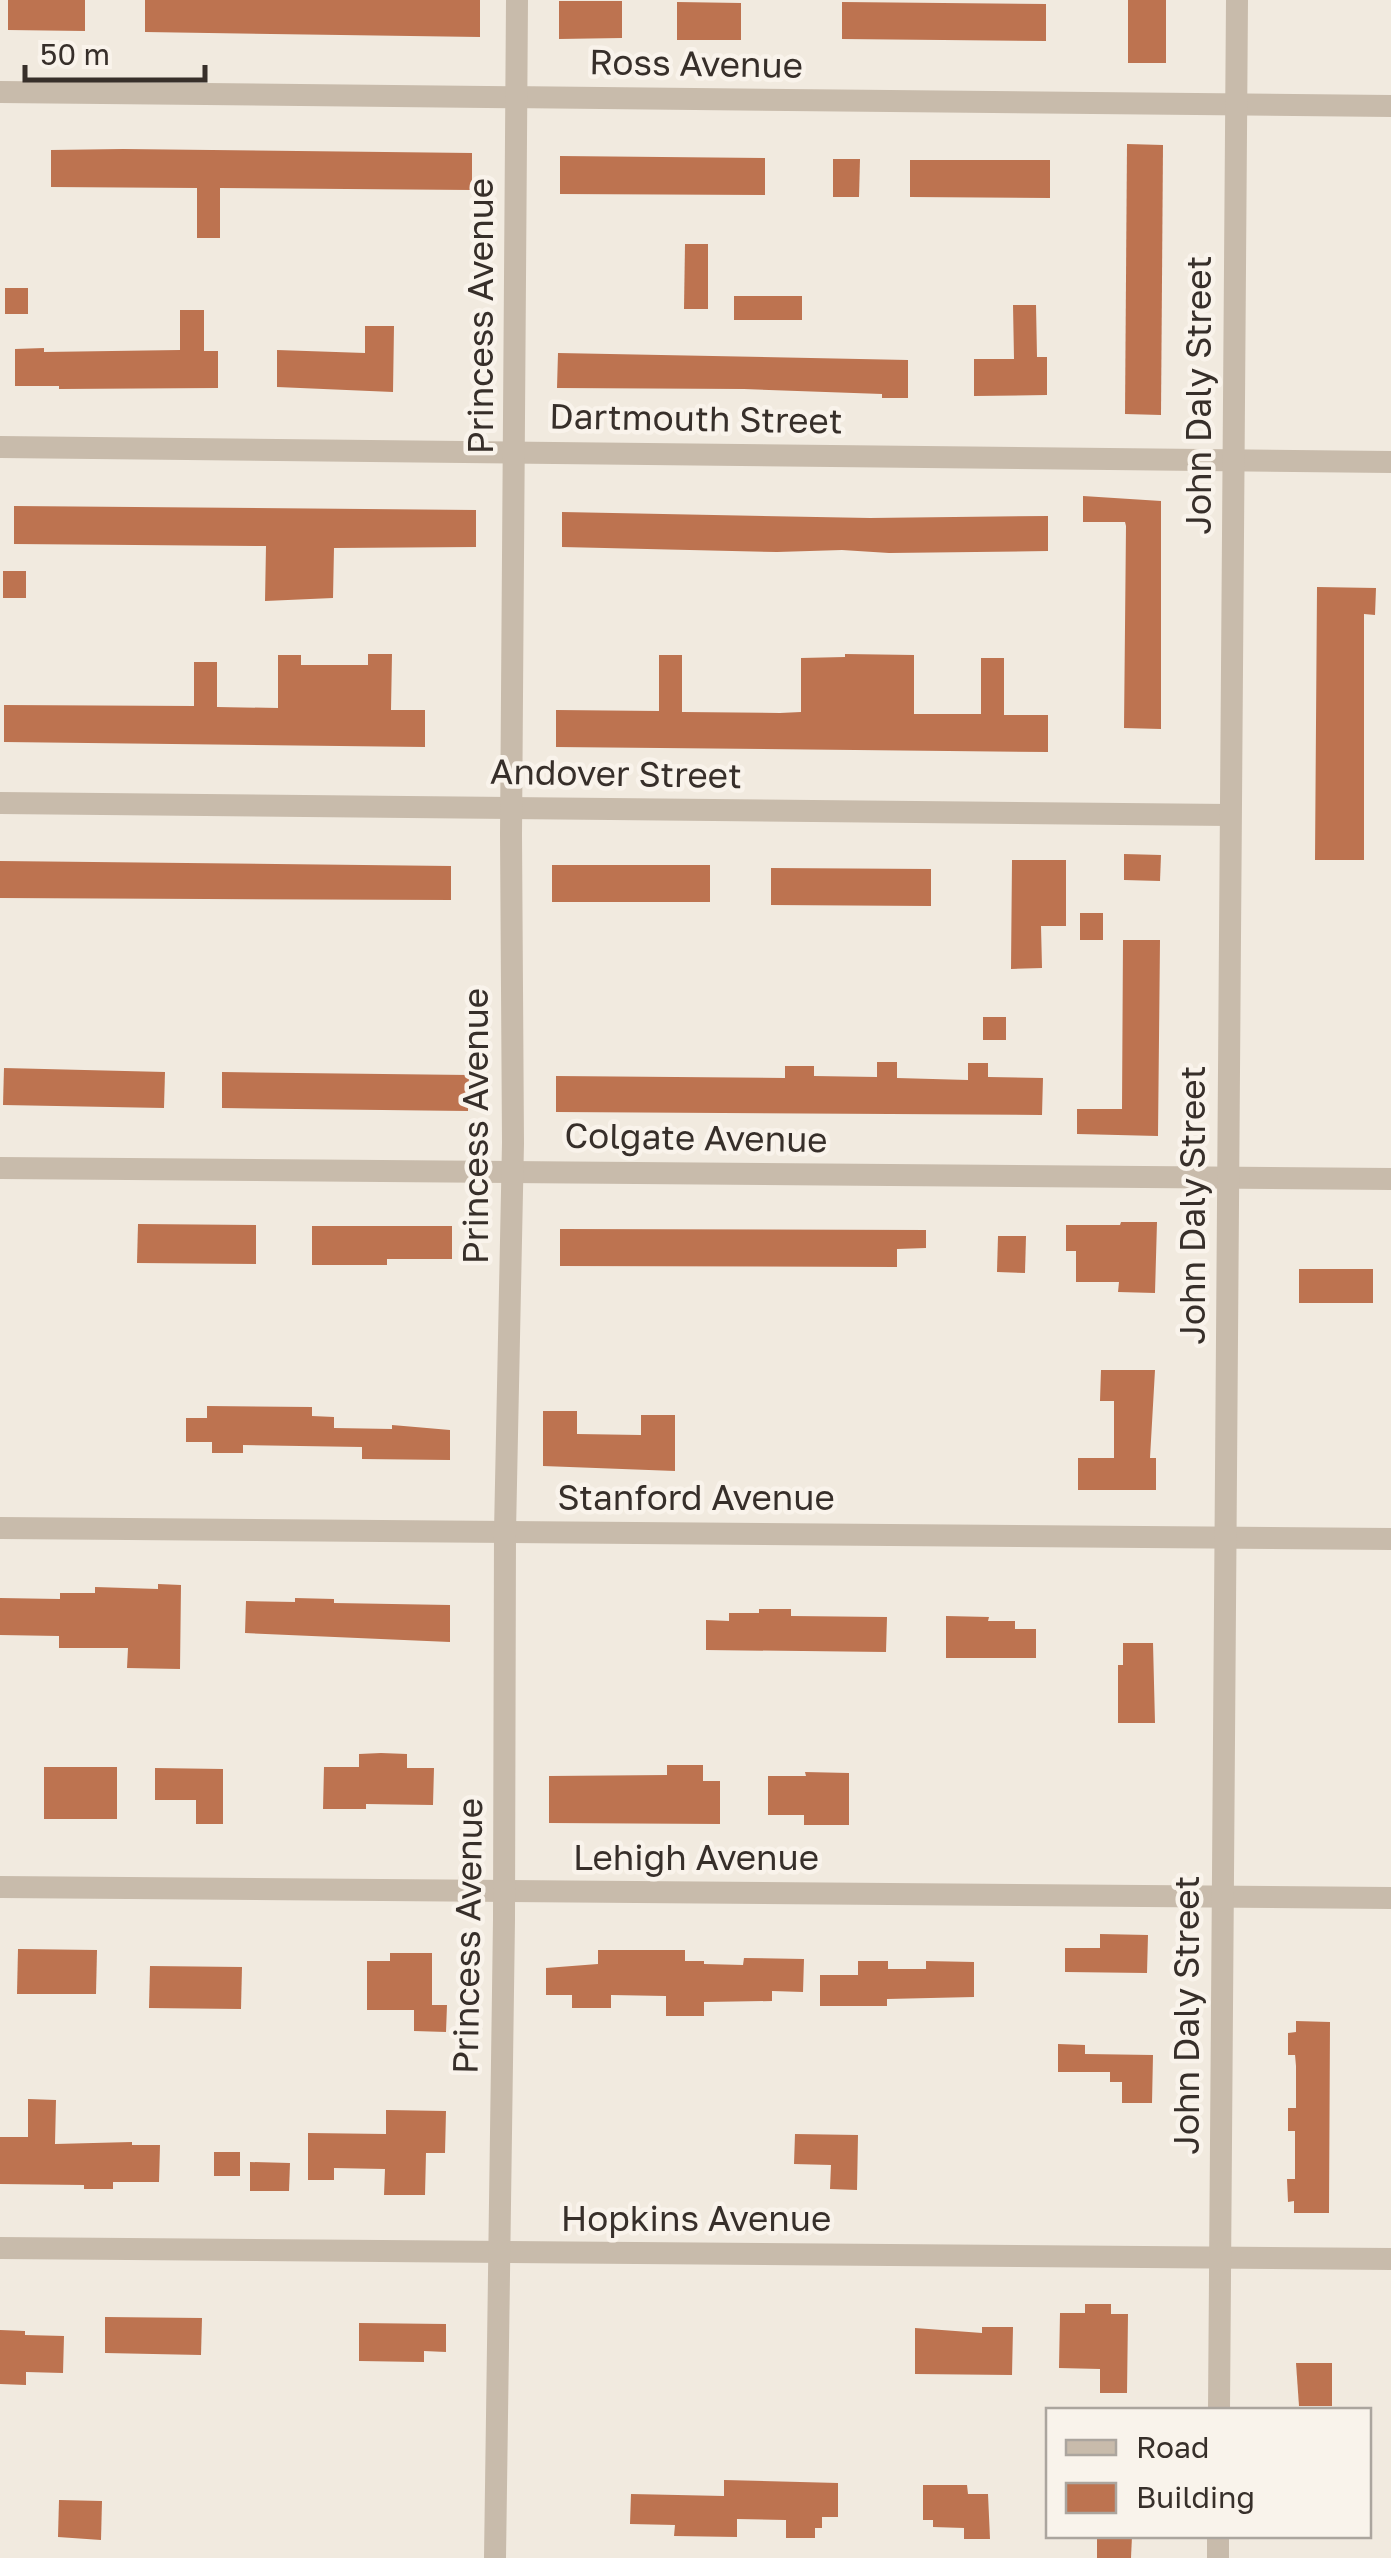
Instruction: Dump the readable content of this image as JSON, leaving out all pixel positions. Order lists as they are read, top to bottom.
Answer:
{
  "streets": {
    "street": [
      "Ross Avenue",
      "Princess Avenue",
      "John Daly Street",
      "Dartmouth Street",
      "Andover Street",
      "Colgate Avenue",
      "Stanford Avenue",
      "Lehigh Avenue",
      "Hopkins Avenue"
    ]
  },
  "crossings": [
    ["Ross Avenue", "Princess Avenue"],
    ["Ross Avenue", "John Daly Street"],
    ["Princess Avenue", "Dartmouth Street"],
    ["Princess Avenue", "Andover Street"],
    ["Princess Avenue", "Colgate Avenue"],
    ["Princess Avenue", "Stanford Avenue"],
    ["Princess Avenue", "Lehigh Avenue"],
    ["Princess Avenue", "Hopkins Avenue"],
    ["John Daly Street", "Dartmouth Street"],
    ["John Daly Street", "Andover Street"],
    ["John Daly Street", "Colgate Avenue"],
    ["John Daly Street", "Stanford Avenue"],
    ["John Daly Street", "Lehigh Avenue"],
    ["John Daly Street", "Hopkins Avenue"]
  ],
  "legend": ["Road", "Building"],
  "scale_bar": "50 m"
}
